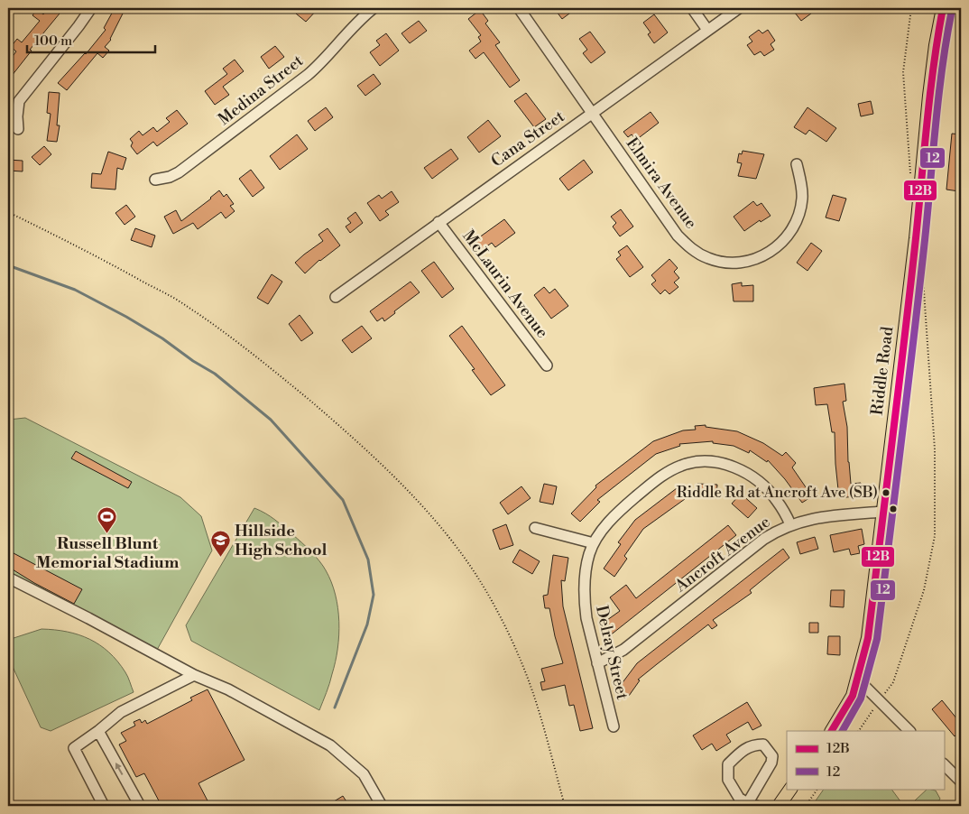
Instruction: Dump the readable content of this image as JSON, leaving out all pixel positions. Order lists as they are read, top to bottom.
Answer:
{
  "streets": {
    "main road": ["Riddle Road"],
    "street": [
      "Medina Street",
      "Cana Street",
      "Elmira Avenue",
      "McLaurin Avenue",
      "Ancroft Avenue",
      "Delray Street"
    ]
  },
  "crossings": [
    ["Cana Street", "Elmira Avenue"],
    ["Cana Street", "McLaurin Avenue"],
    ["Riddle Road", "Ancroft Avenue"],
    ["Ancroft Avenue", "Delray Street"]
  ],
  "places": {
    "other": ["Riddle Rd at Ancroft Ave (SB)"],
    "sports": ["Russell Blunt Memorial Stadium"],
    "school or university": ["Hillside High School"]
  },
  "lines": ["transit line 12B", "transit line 12"],
  "legend": ["12B", "12"],
  "scale_bar": "100 m"
}
